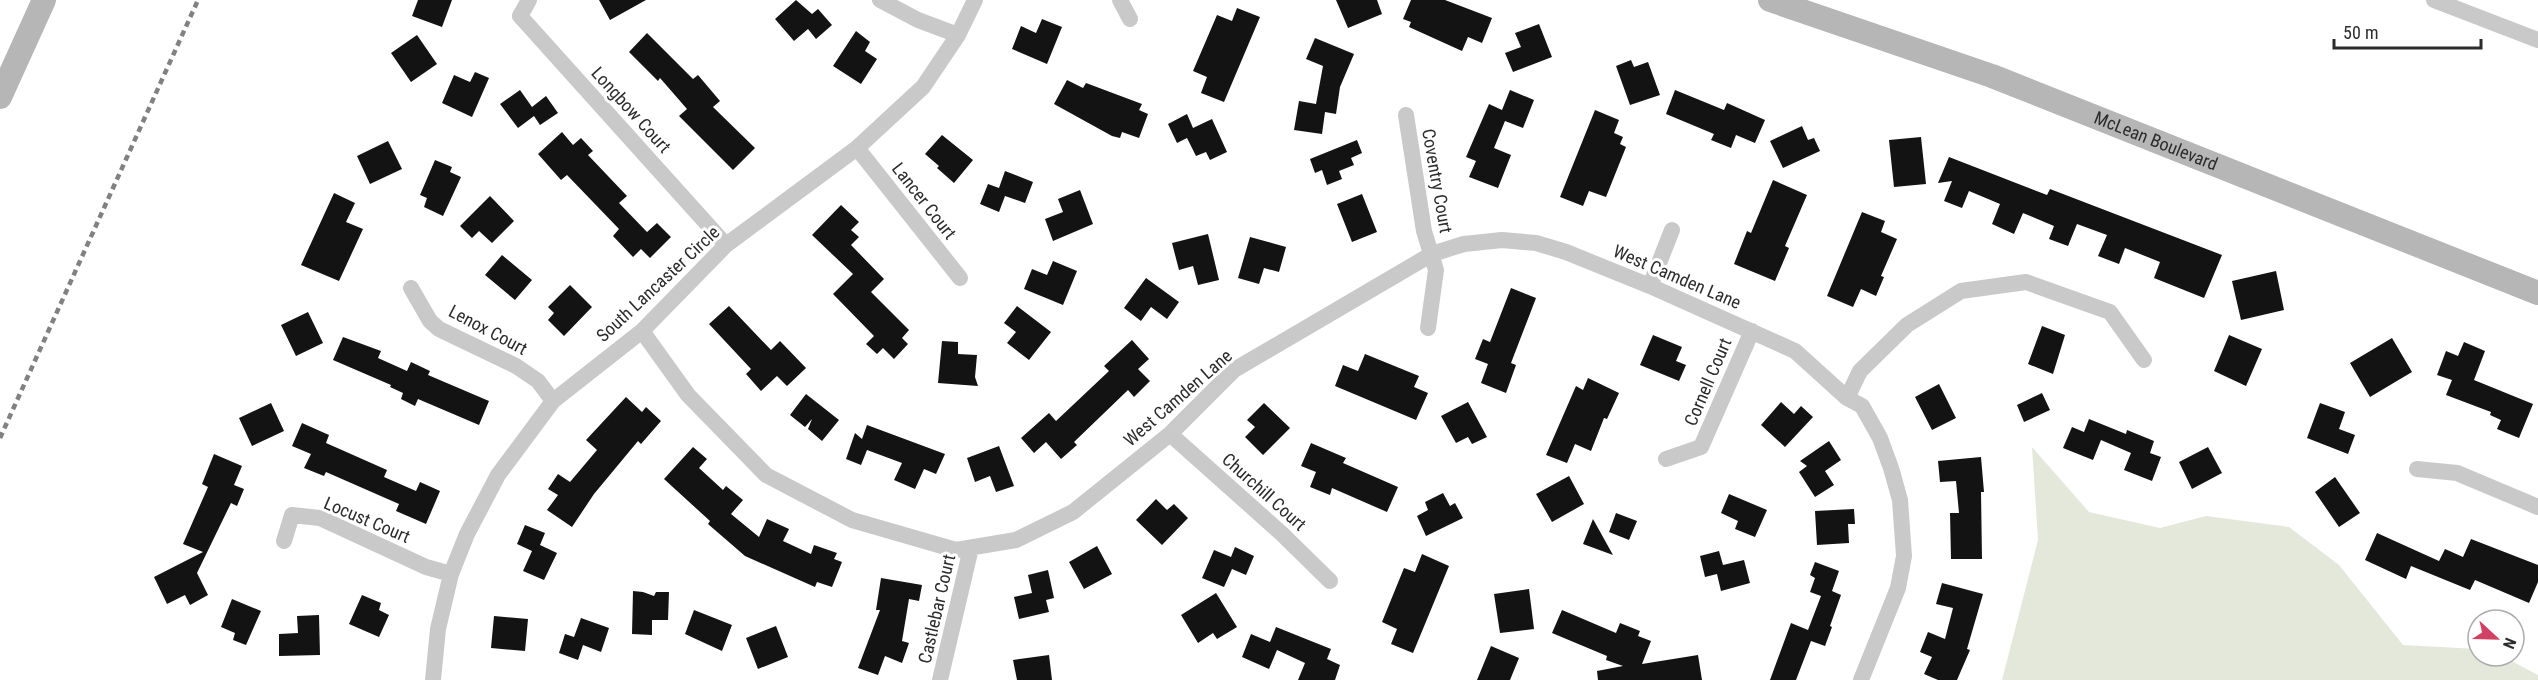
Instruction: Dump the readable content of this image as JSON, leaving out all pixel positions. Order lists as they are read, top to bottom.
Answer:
{
  "streets": {
    "main road": ["McLean Boulevard"],
    "street": [
      "Longbow Court",
      "Coventry Court",
      "Lancer Court",
      "West Camden Lane",
      "South Lancaster Circle",
      "Lenox Court",
      "Cornell Court",
      "Churchill Court",
      "Locust Court",
      "Castlebar Court"
    ]
  },
  "crossings": [
    ["Longbow Court", "South Lancaster Circle"],
    ["Coventry Court", "West Camden Lane"],
    ["Lancer Court", "South Lancaster Circle"],
    ["West Camden Lane", "South Lancaster Circle"],
    ["West Camden Lane", "Cornell Court"],
    ["West Camden Lane", "Churchill Court"],
    ["West Camden Lane", "Castlebar Court"],
    ["South Lancaster Circle", "Lenox Court"],
    ["South Lancaster Circle", "Locust Court"]
  ],
  "scale_bar": "50 m",
  "north": "right"
}
